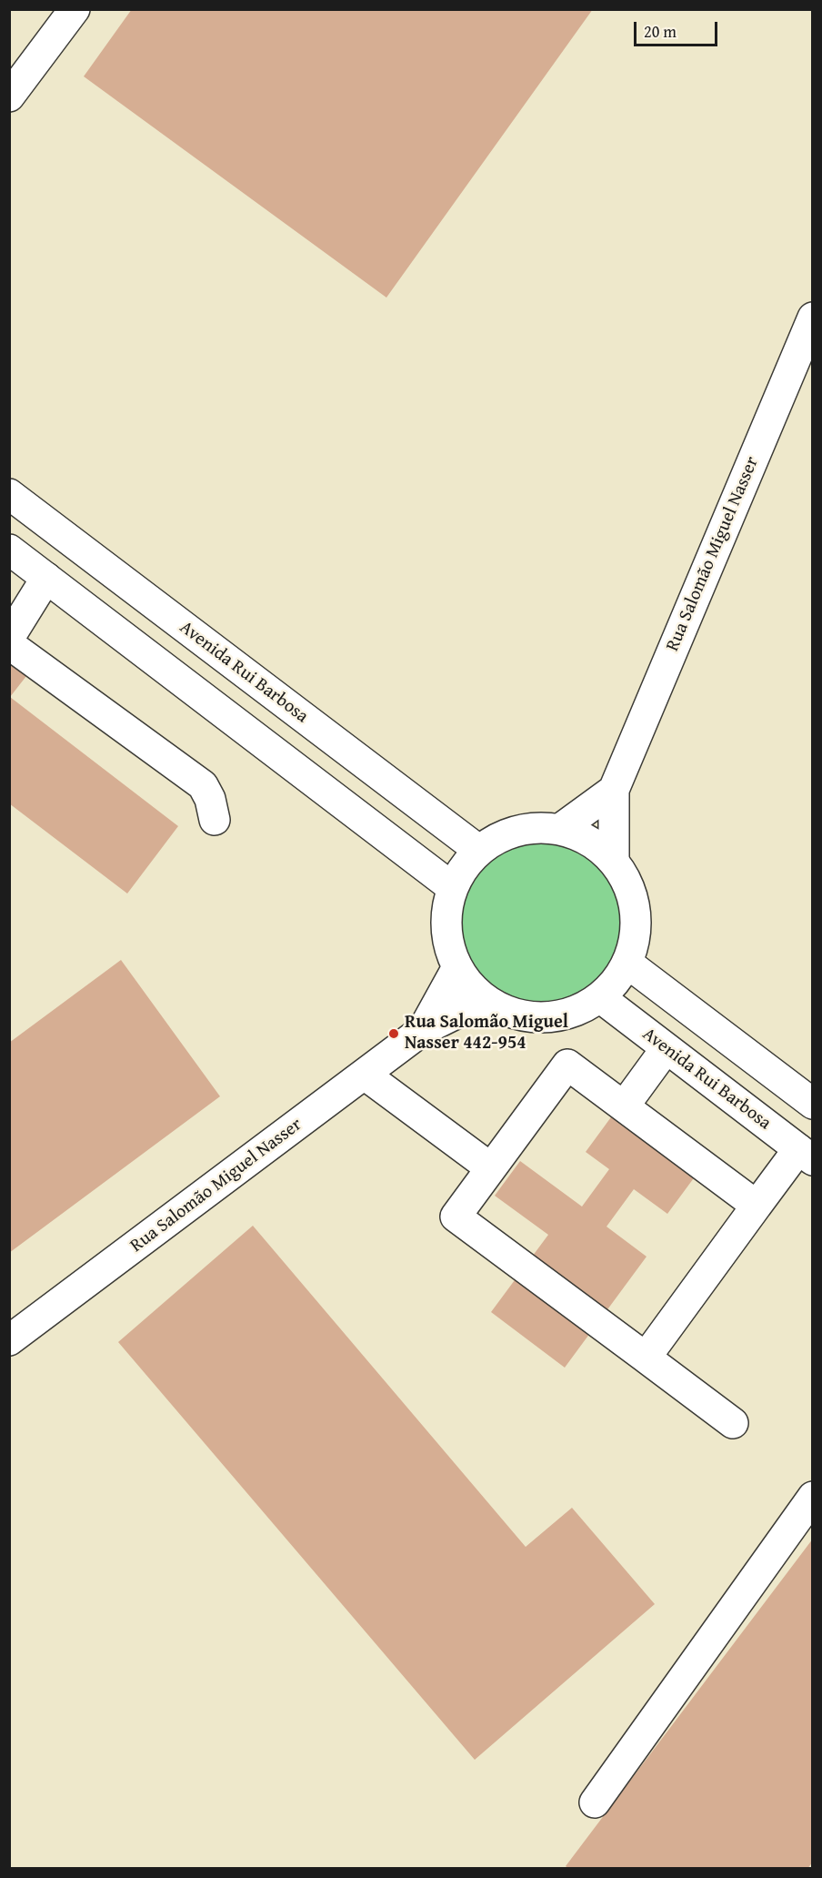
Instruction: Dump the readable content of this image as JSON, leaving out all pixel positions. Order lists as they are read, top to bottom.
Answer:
{
  "streets": {
    "main road": ["Rua Salomão Miguel Nasser", "Avenida Rui Barbosa"]
  },
  "crossings": [
    ["Rua Salomão Miguel Nasser", "Avenida Rui Barbosa"]
  ],
  "places": ["Rua Salomão Miguel Nasser 442-954"],
  "scale_bar": "20 m"
}
